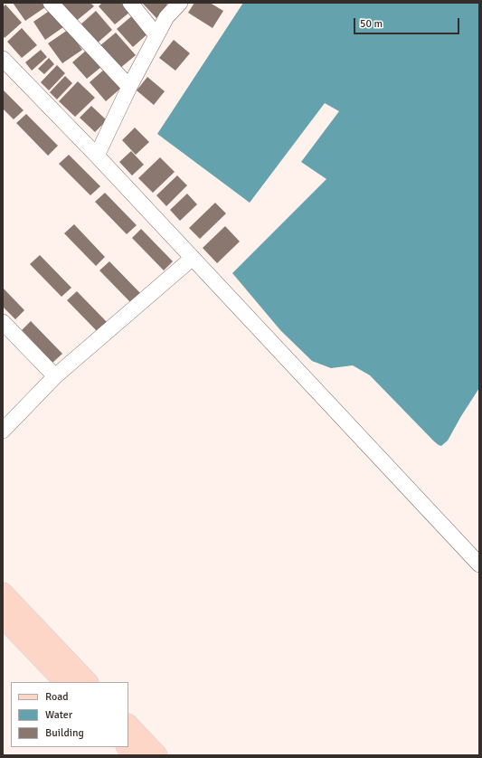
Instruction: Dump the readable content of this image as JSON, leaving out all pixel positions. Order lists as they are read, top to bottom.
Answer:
{
  "legend": ["Road", "Water", "Building"],
  "scale_bar": "50 m"
}
